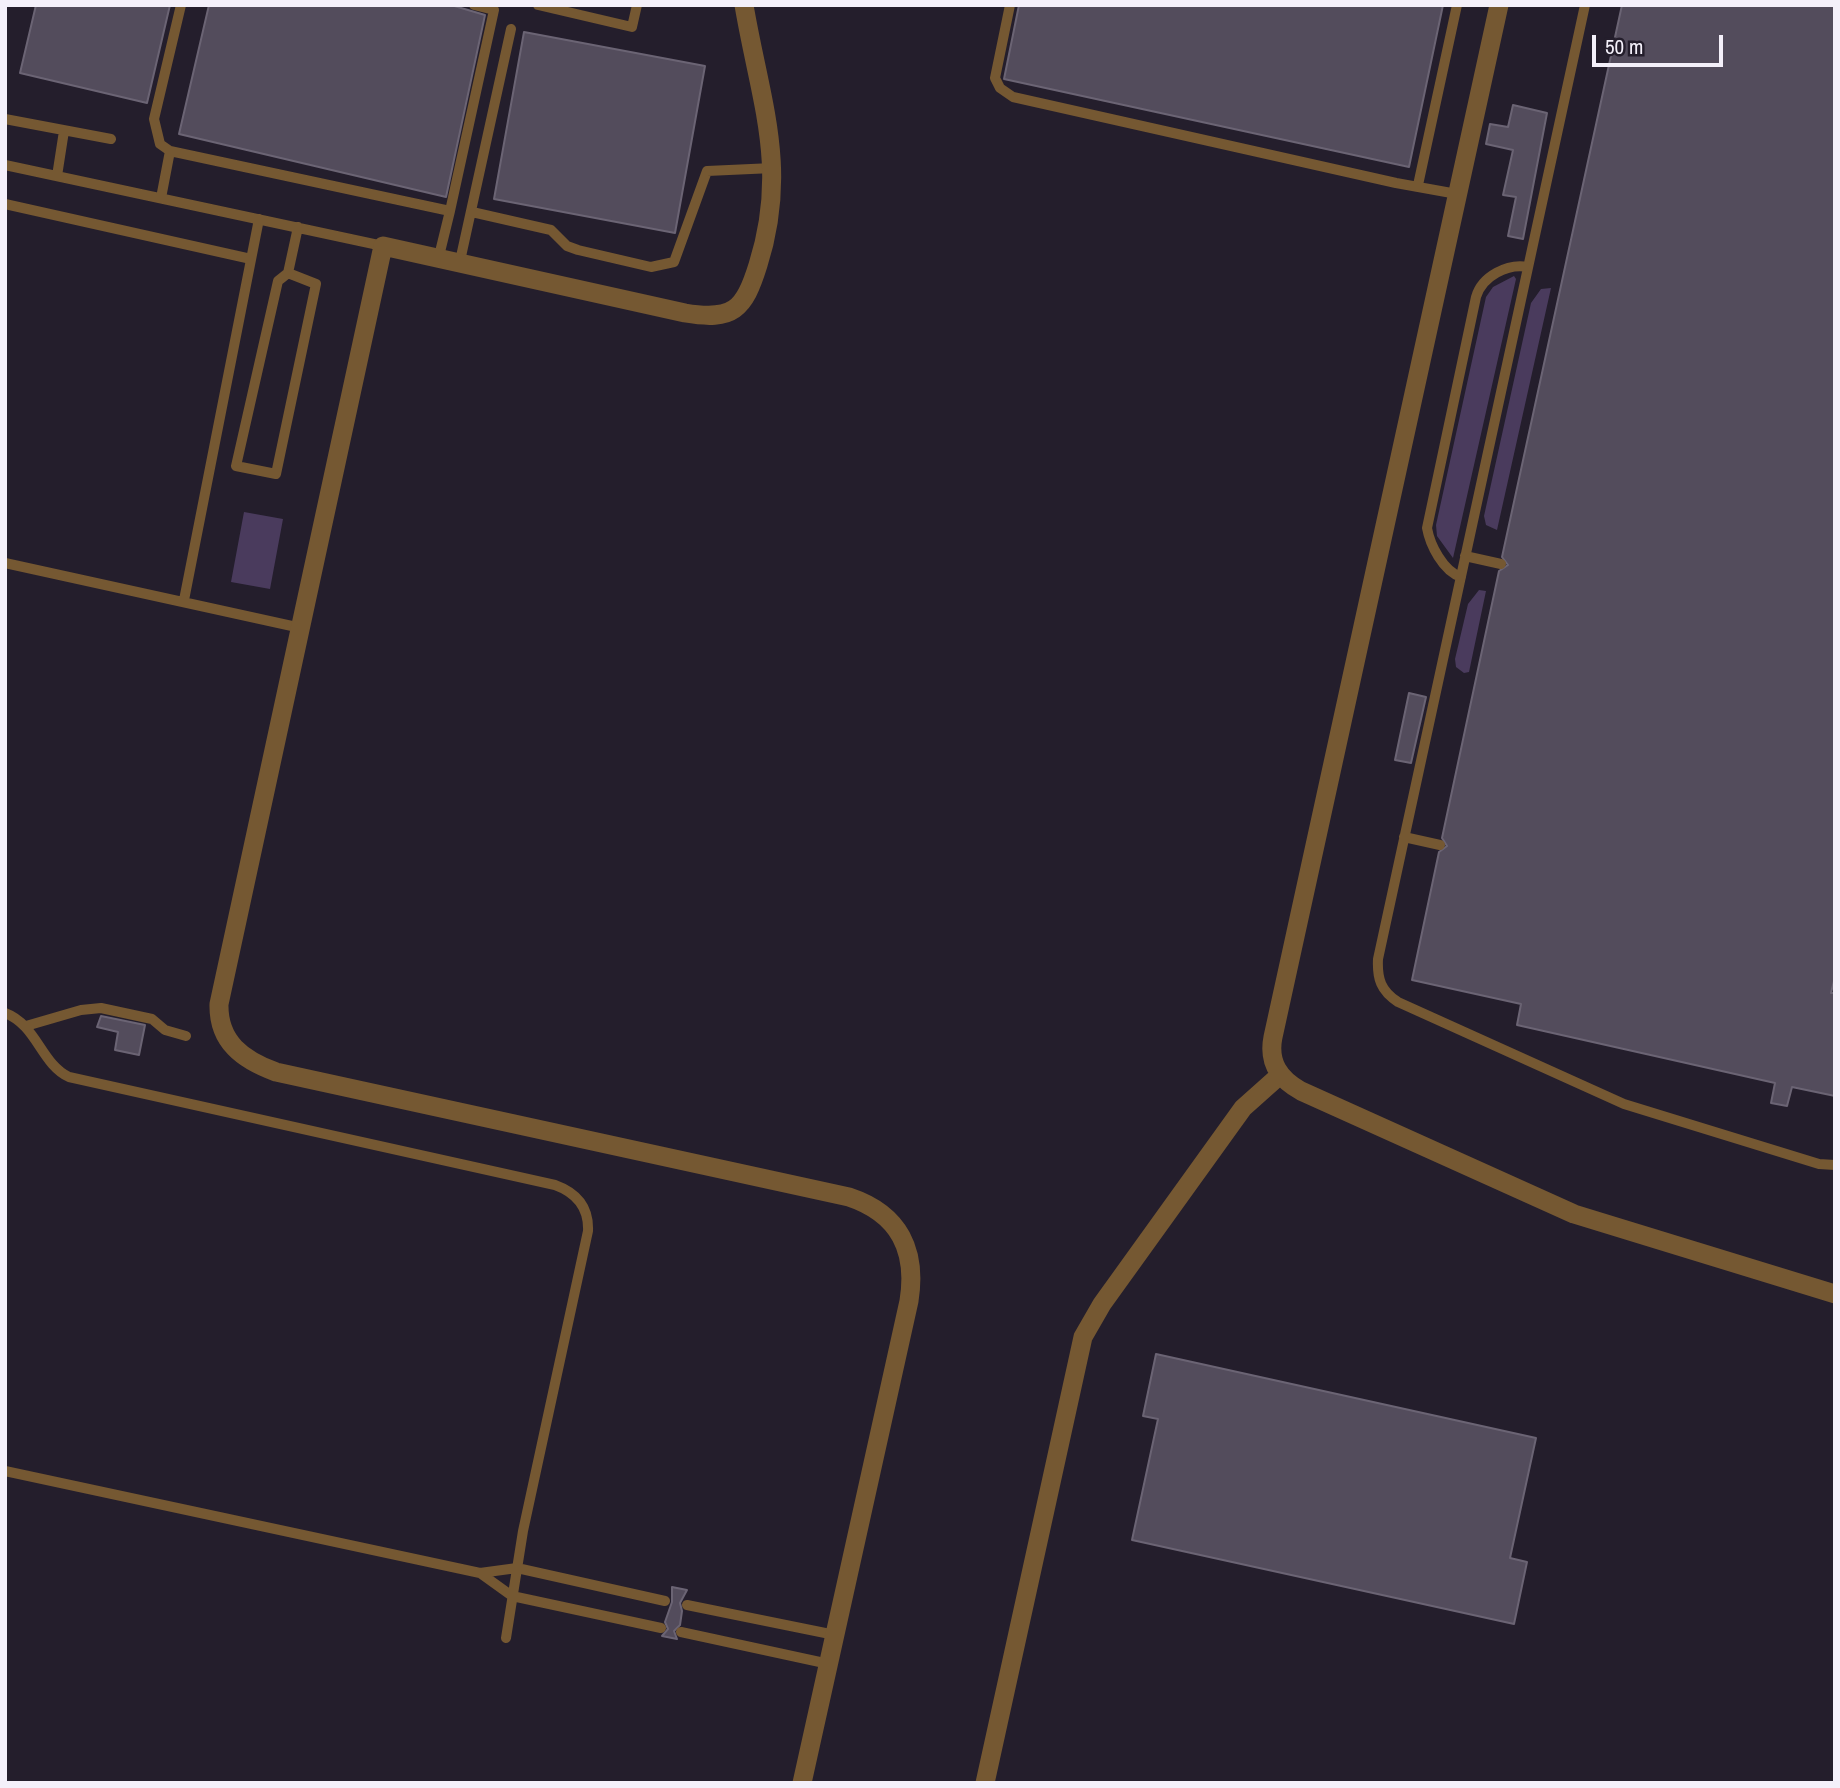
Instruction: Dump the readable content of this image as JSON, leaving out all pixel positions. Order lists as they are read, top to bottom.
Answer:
{
  "scale_bar": "50 m"
}
